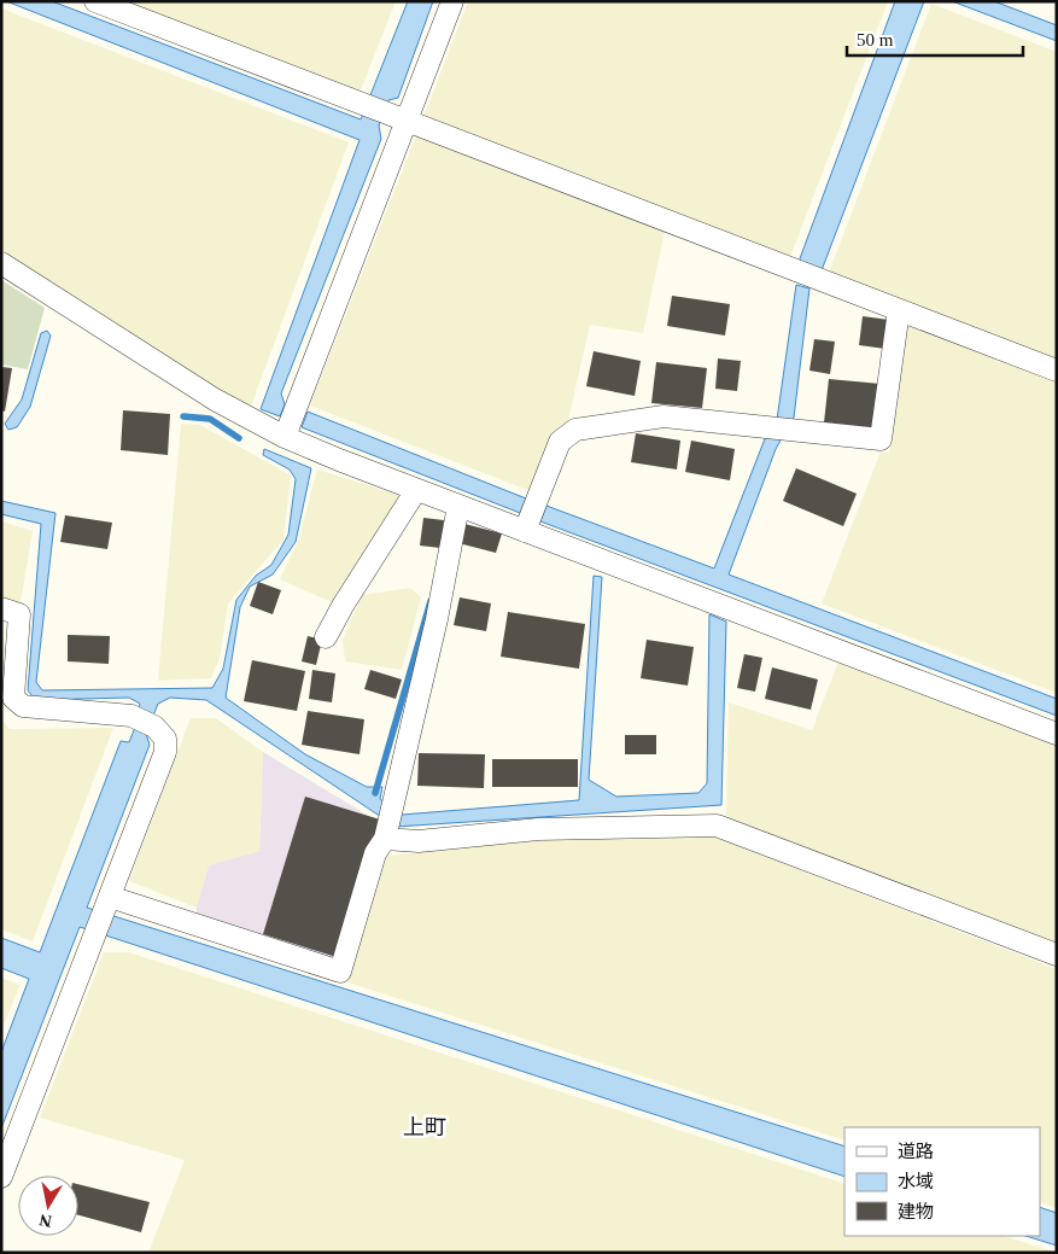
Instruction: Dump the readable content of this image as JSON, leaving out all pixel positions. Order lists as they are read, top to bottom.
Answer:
{
  "districts": ["上町"],
  "legend": ["道路", "水域", "建物"],
  "scale_bar": "50 m",
  "north": "bottom"
}
